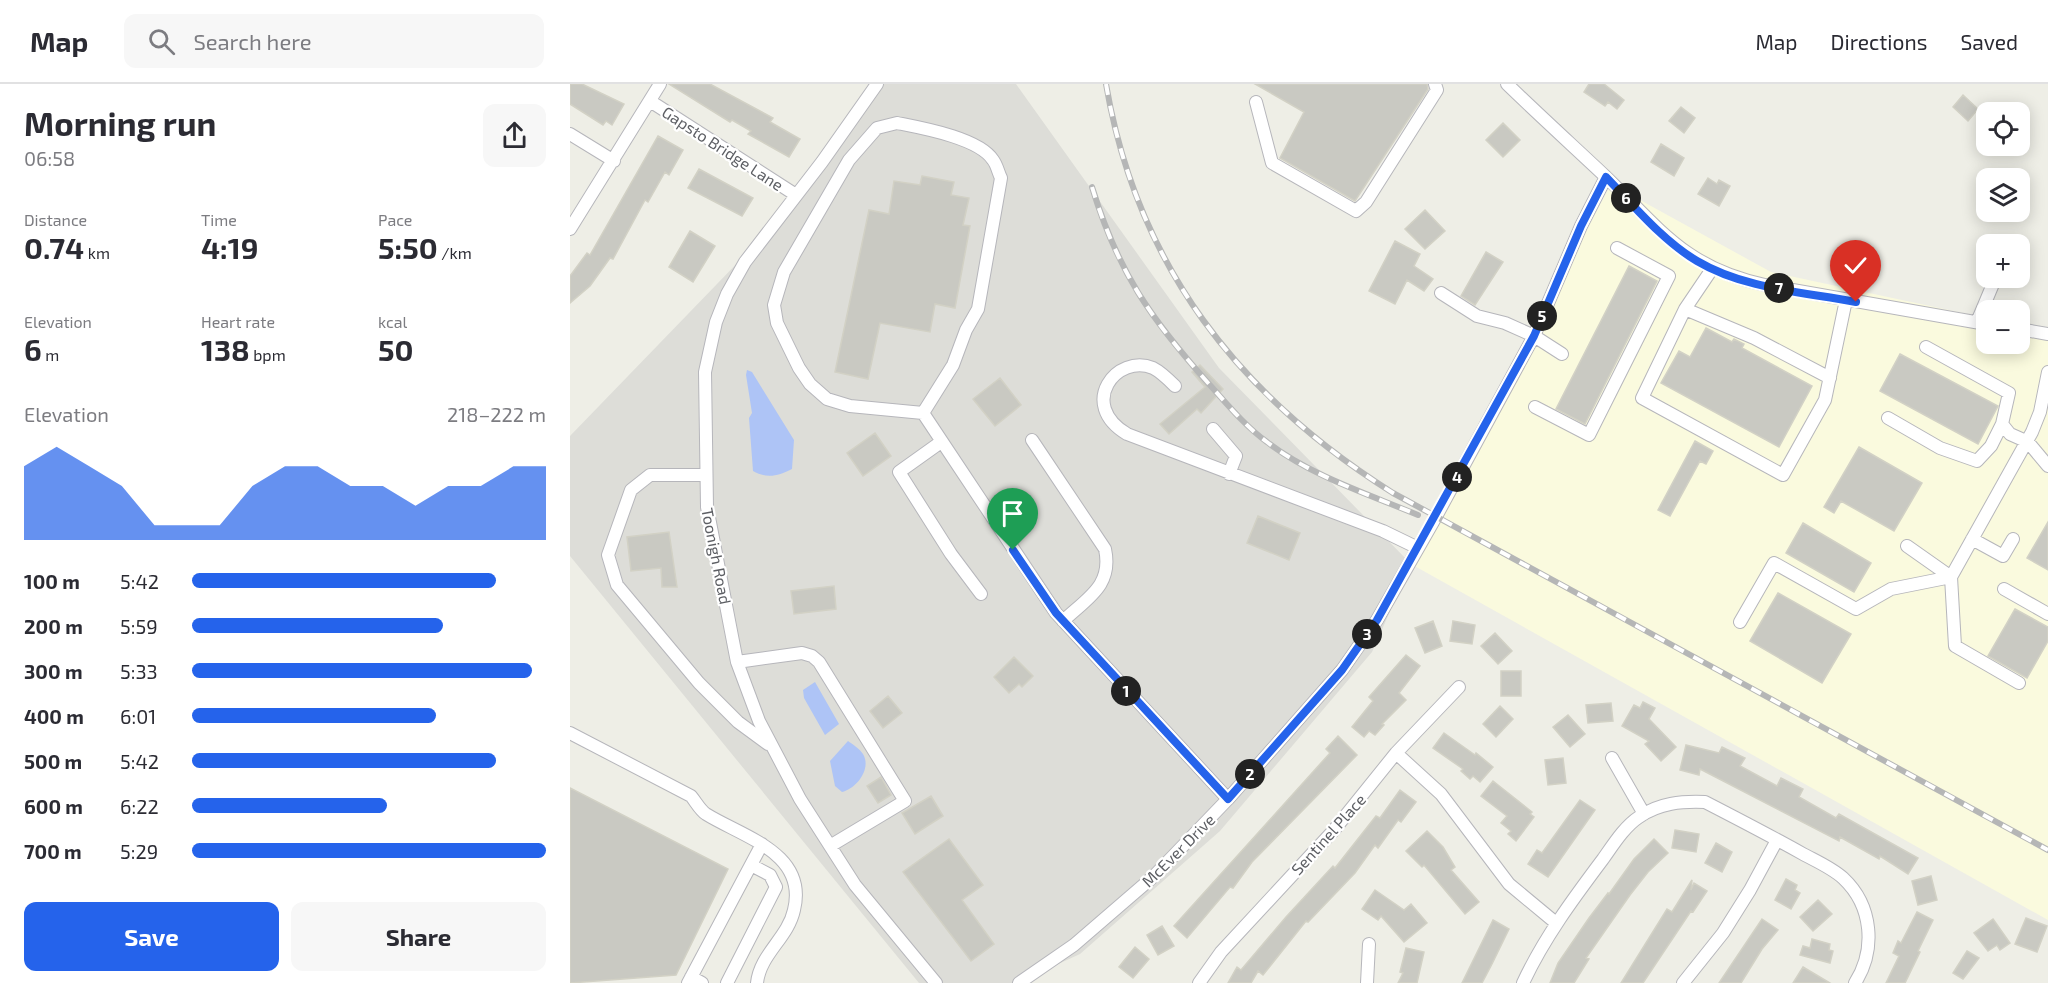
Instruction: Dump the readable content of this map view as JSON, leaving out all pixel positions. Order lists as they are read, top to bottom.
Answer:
{
  "streets": {
    "street": [
      "Gapsto Bridge Lane",
      "Toonigh Road",
      "Sentinel Place",
      "McEver Drive"
    ]
  },
  "crossings": [
    ["Gapsto Bridge Lane", "Toonigh Road"]
  ],
  "page": {
    "header": "Map",
    "search": "Search here",
    "nav": ["Map", "Directions", "Saved"],
    "heading": ["Morning run", "06:58"],
    "map_buttons": ["+", "−"],
    "pins": [
      "6",
      "7",
      "5",
      "4",
      "3",
      "1",
      "2"
    ],
    "stats": [
      ["Distance", "0.74 km"],
      ["Time", "4:19"],
      ["Pace", "5:50 /km"],
      ["Elevation", "6 m"],
      ["Heart rate", "138 bpm"],
      ["kcal", "50"]
    ],
    "chart": ["Elevation", "218–222 m"],
    "list": [
      {
        "name": "100 m",
        "note": "5:42"
      },
      {
        "name": "200 m",
        "note": "5:59"
      },
      {
        "name": "300 m",
        "note": "5:33"
      },
      {
        "name": "400 m",
        "note": "6:01"
      },
      {
        "name": "500 m",
        "note": "5:42"
      },
      {
        "name": "600 m",
        "note": "6:22"
      },
      {
        "name": "700 m",
        "note": "5:29"
      }
    ],
    "buttons": ["Save", "Share"]
  }
}
